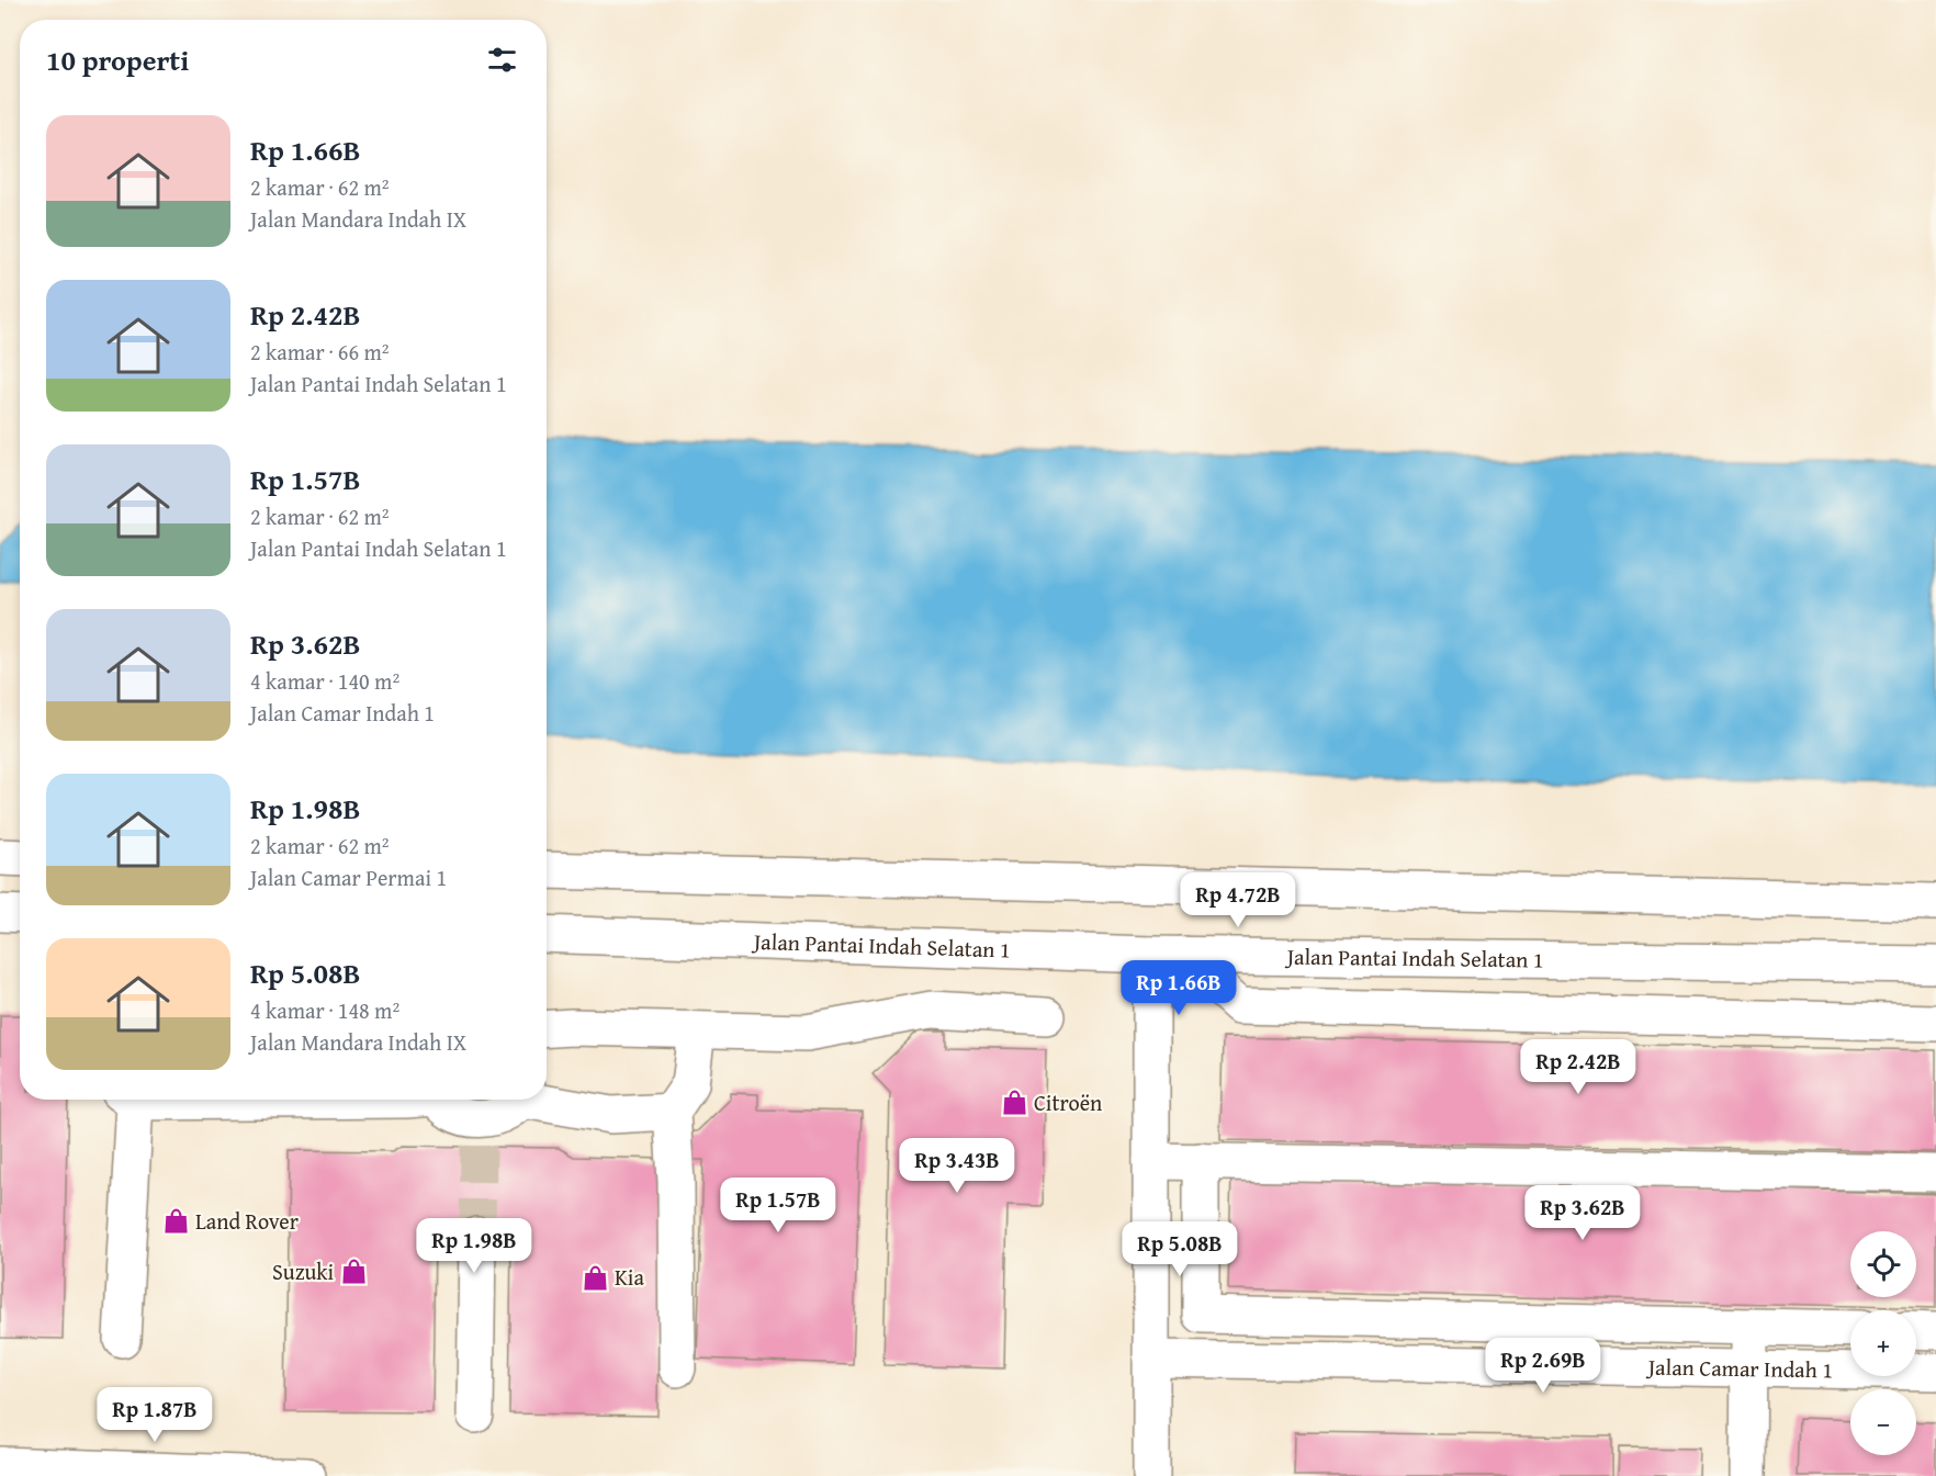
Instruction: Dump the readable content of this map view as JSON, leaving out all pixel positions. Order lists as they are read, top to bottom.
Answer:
{
  "streets": {
    "street": ["Jalan Pantai Indah Selatan 1", "Jalan Camar Indah 1"]
  },
  "places": {
    "shop": [
      "Citroën",
      "Land Rover",
      "Suzuki",
      "Kia"
    ]
  },
  "page": {
    "heading": "10 properti",
    "list": [
      {
        "name": "Rp 1.66B",
        "note": "2 kamar · 62 m² · Jalan Mandara Indah IX"
      },
      {
        "name": "Rp 2.42B",
        "note": "2 kamar · 66 m² · Jalan Pantai Indah Selatan 1"
      },
      {
        "name": "Rp 1.57B",
        "note": "2 kamar · 62 m² · Jalan Pantai Indah Selatan 1"
      },
      {
        "name": "Rp 3.62B",
        "note": "4 kamar · 140 m² · Jalan Camar Indah 1"
      },
      {
        "name": "Rp 1.98B",
        "note": "2 kamar · 62 m² · Jalan Camar Permai 1"
      },
      {
        "name": "Rp 5.08B",
        "note": "4 kamar · 148 m² · Jalan Mandara Indah IX"
      }
    ],
    "price": [
      "Rp 4.72B",
      "Rp 1.66B",
      "Rp 2.42B",
      "Rp 3.43B",
      "Rp 1.57B",
      "Rp 3.62B",
      "Rp 1.98B",
      "Rp 5.08B",
      "Rp 2.69B",
      "Rp 1.87B"
    ],
    "map_buttons": ["+", "−"]
  }
}
